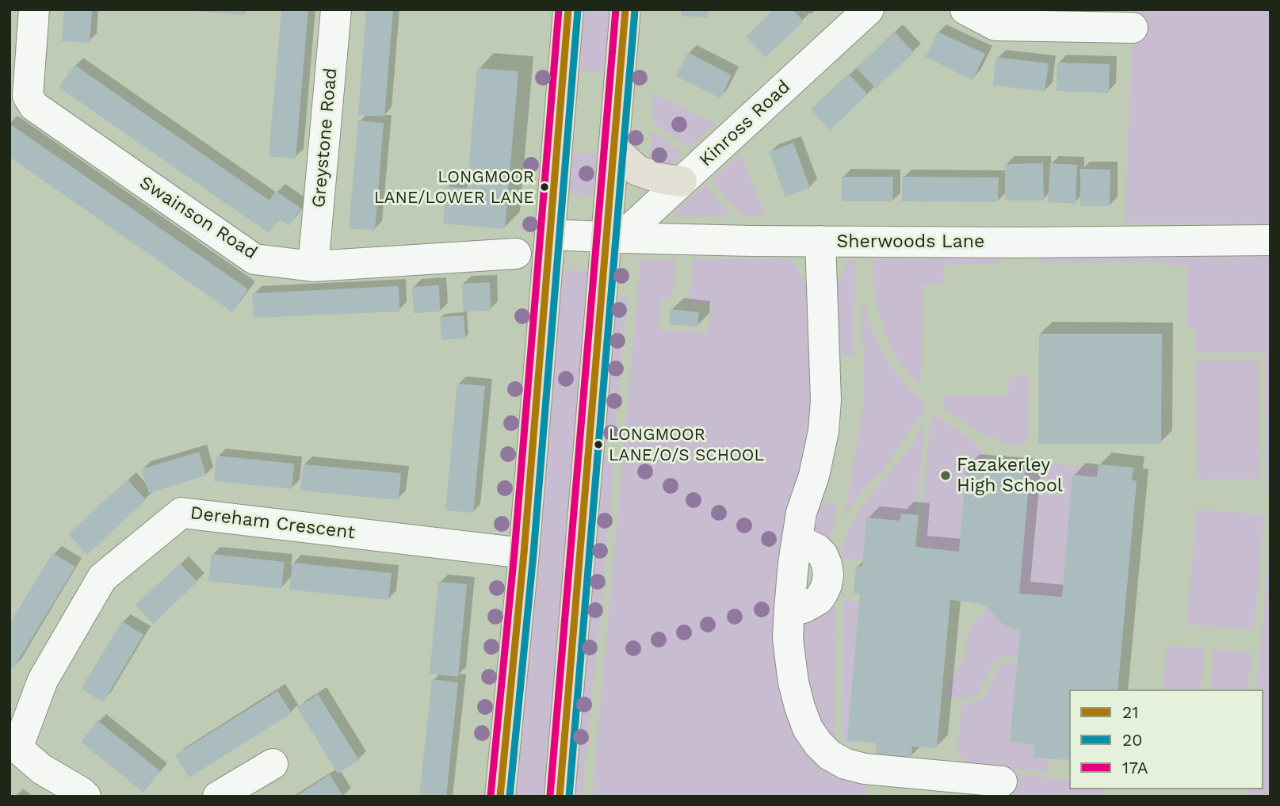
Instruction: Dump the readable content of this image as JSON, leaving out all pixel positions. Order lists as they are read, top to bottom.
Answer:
{
  "streets": {
    "street": [
      "Kinross Road",
      "Greystone Road",
      "Swainson Road",
      "Sherwoods Lane",
      "Dereham Crescent"
    ]
  },
  "crossings": [
    ["Kinross Road", "Sherwoods Lane"],
    ["Greystone Road", "Swainson Road"]
  ],
  "places": ["LONGMOOR LANE/LOWER LANE", "LONGMOOR LANE/O/S SCHOOL", "Fazakerley High School"],
  "lines": ["transit line 21", "transit line 17A", "transit line 20"],
  "legend": ["21", "20", "17A"]
}
